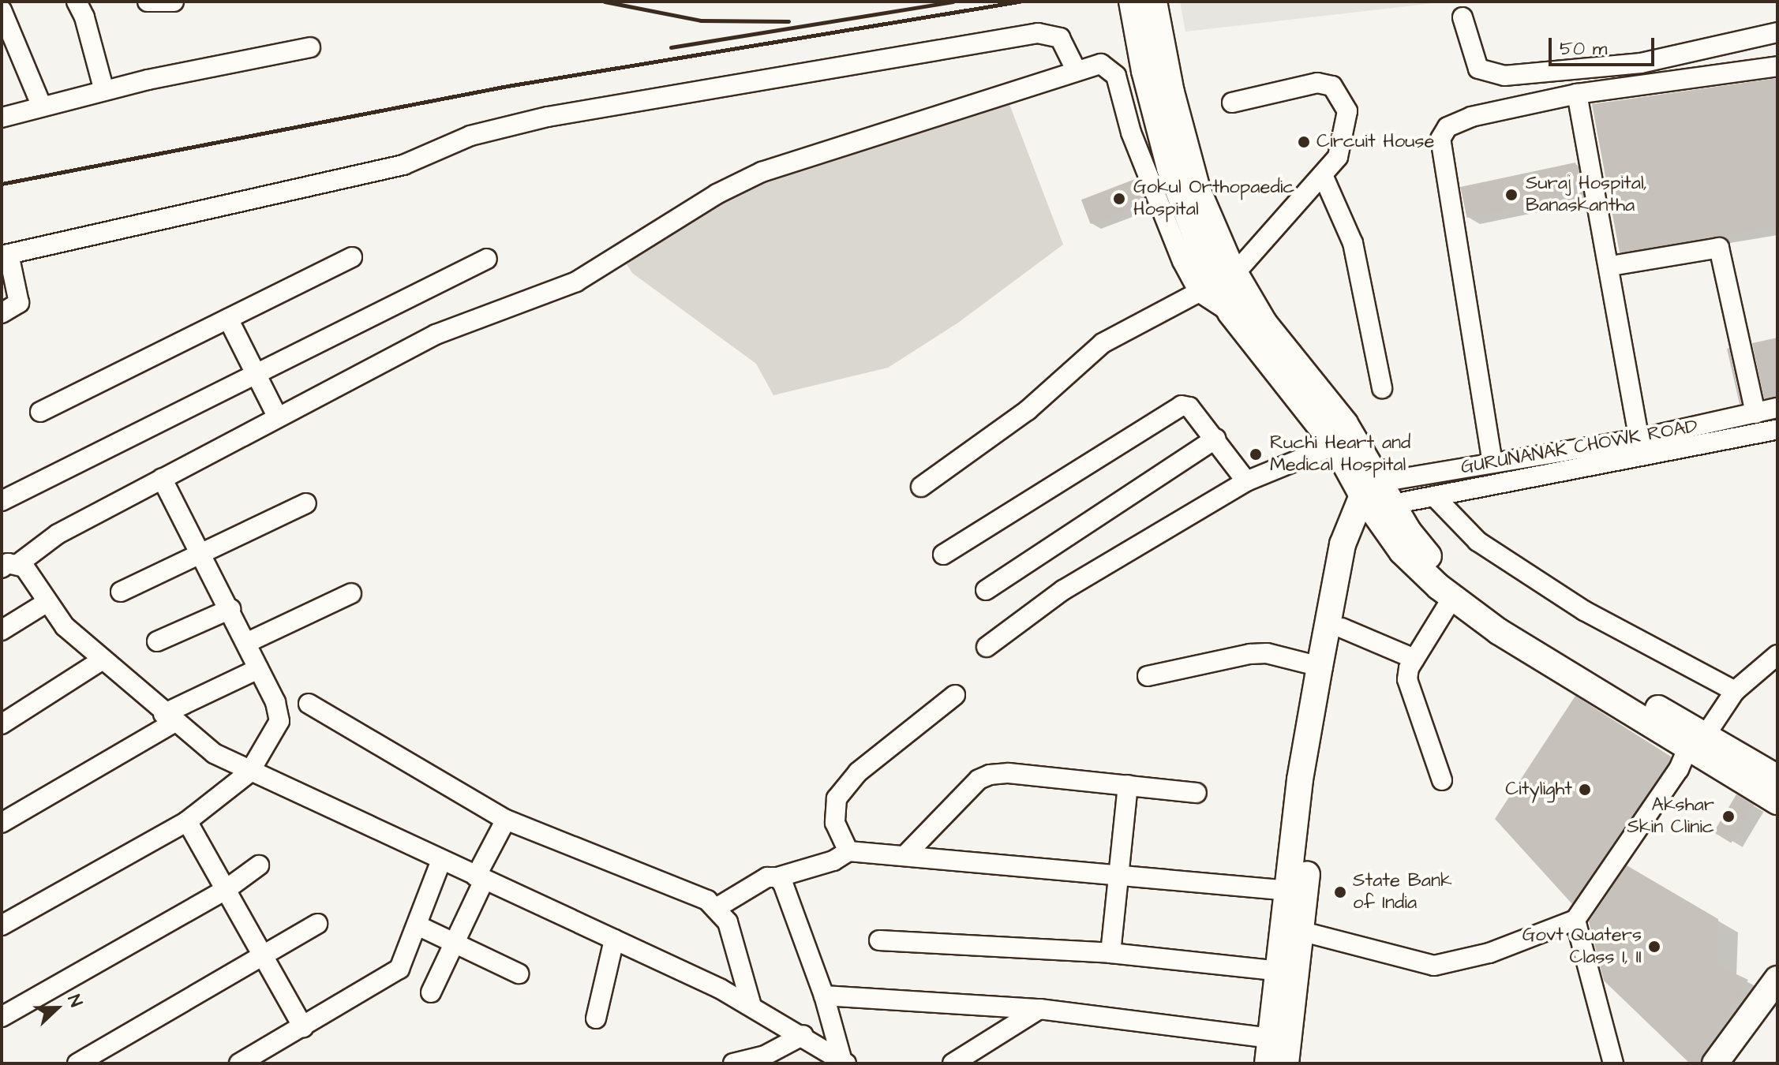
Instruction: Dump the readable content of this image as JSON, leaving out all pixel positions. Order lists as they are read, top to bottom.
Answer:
{
  "streets": {
    "street": ["GURUNANAK CHOWK ROAD"]
  },
  "places": [
    "Circuit House",
    "Suraj Hospital, Banaskantha",
    "Gokul Orthopaedic Hospital",
    "Ruchi Heart and Medical Hospital",
    "Citylight",
    "Akshar Skin Clinic",
    "State Bank of India",
    "Govt Quaters Class I, II"
  ],
  "scale_bar": "50 m",
  "north": "right"
}
